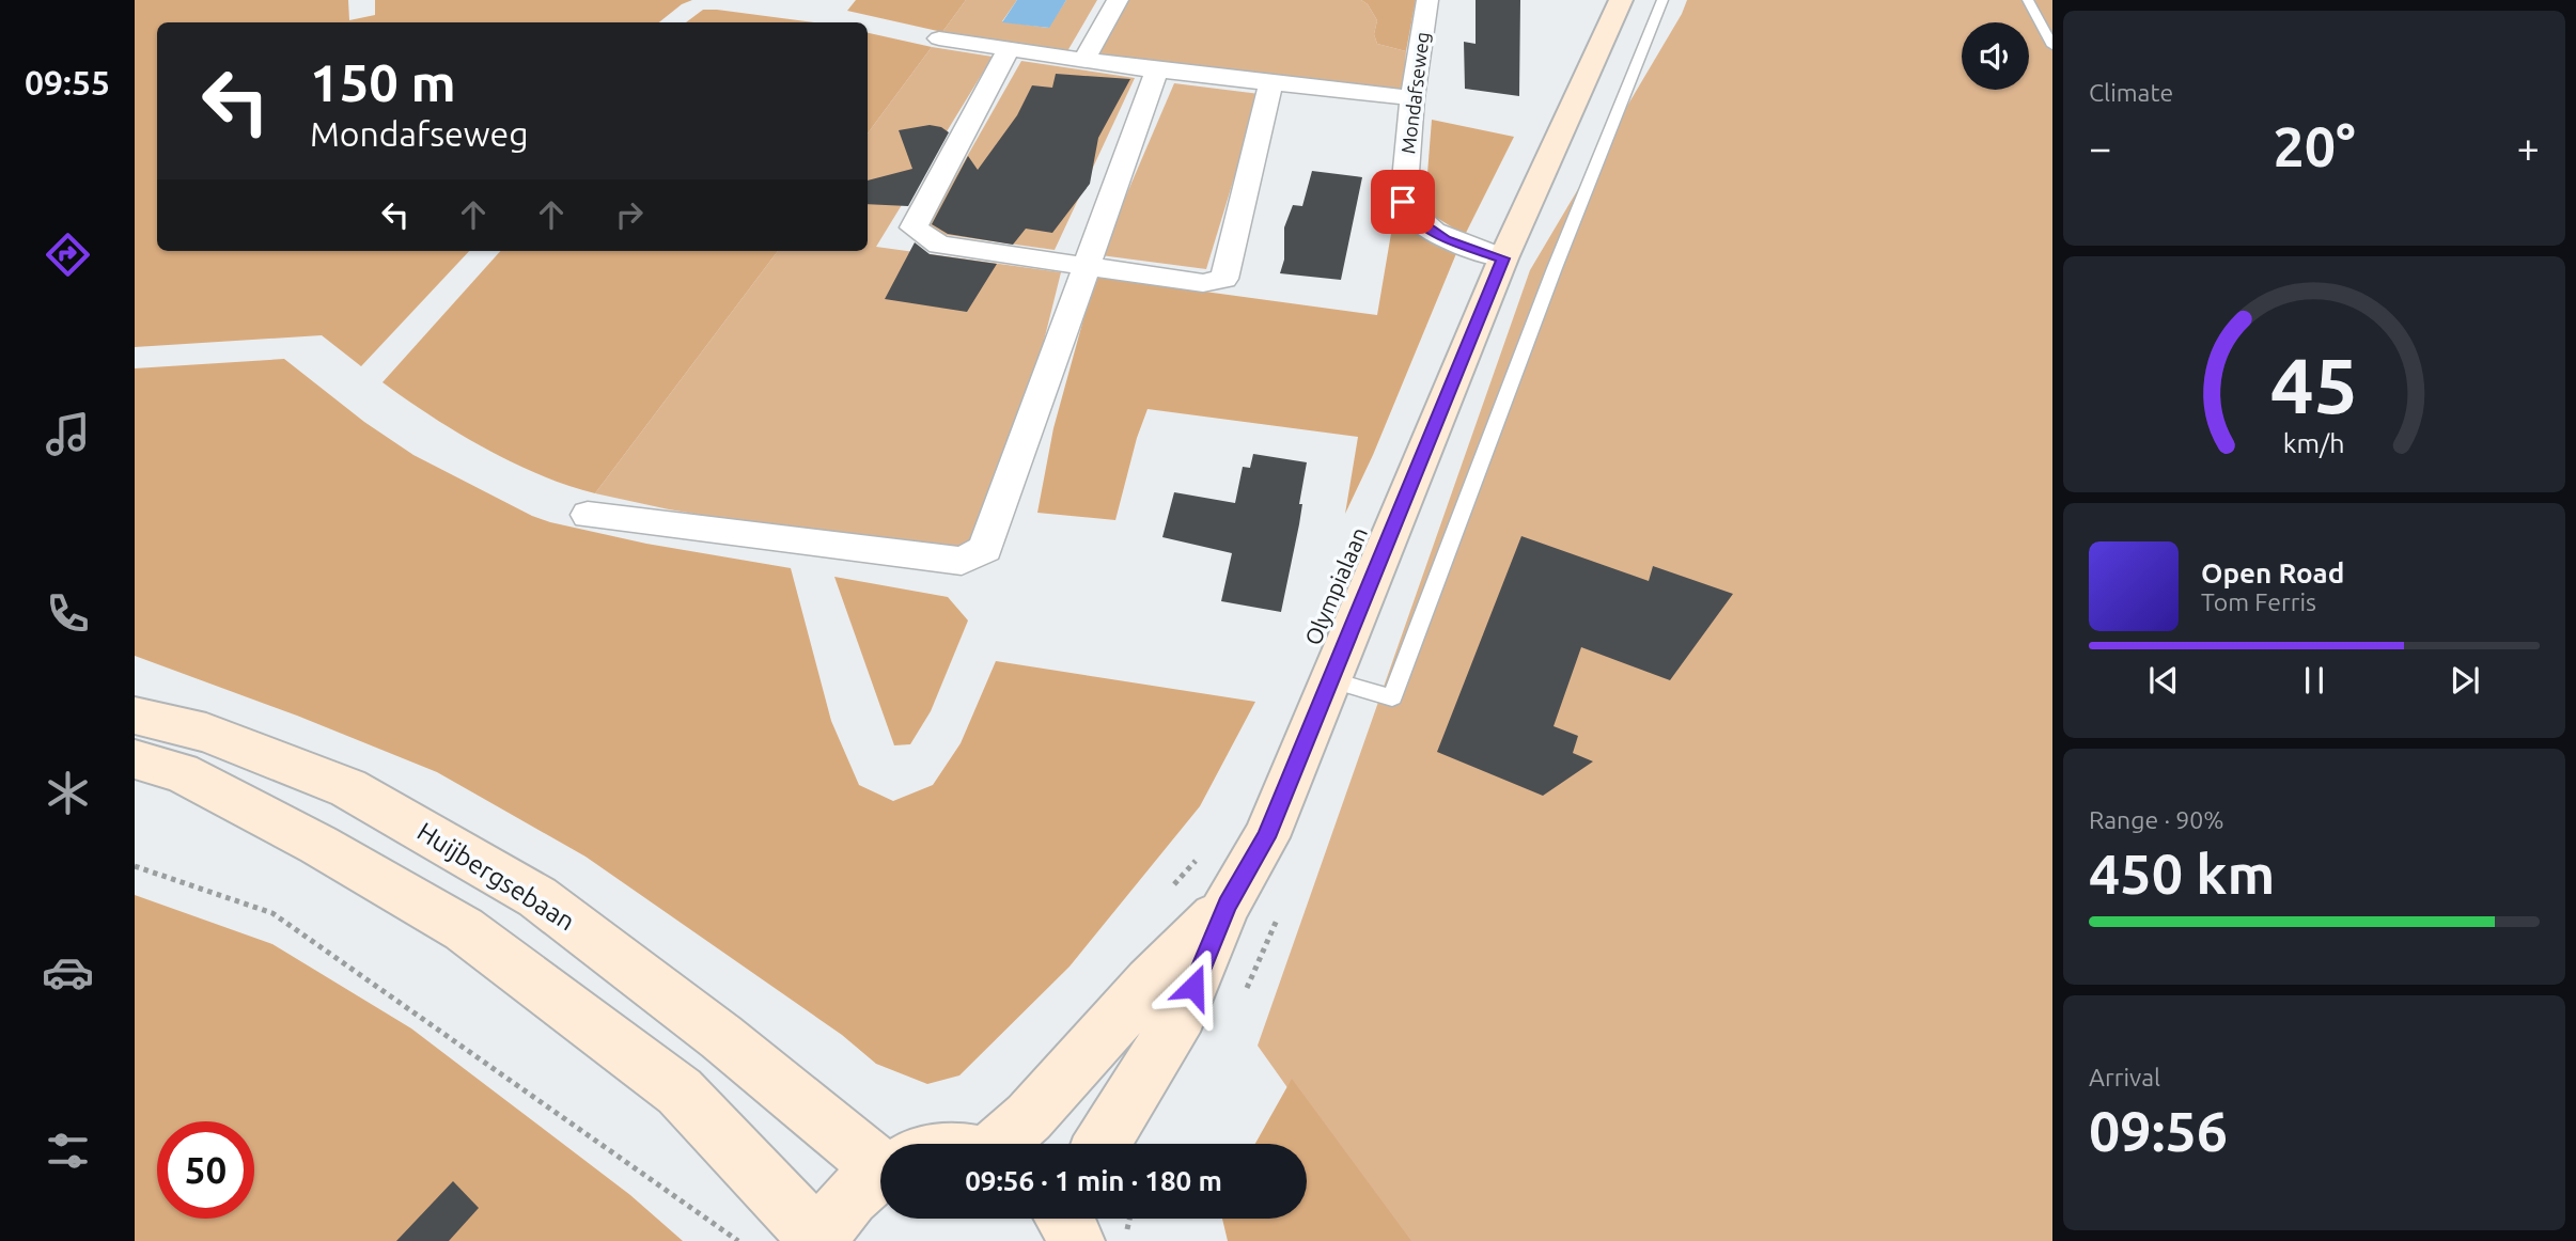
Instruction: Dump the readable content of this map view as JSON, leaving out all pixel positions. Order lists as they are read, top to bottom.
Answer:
{
  "streets": {
    "main road": ["Olympialaan", "Huijbergsebaan"],
    "street": ["Mondafseweg"]
  },
  "crossings": [
    ["Mondafseweg", "Olympialaan"]
  ],
  "page": {
    "tabs": "09:55",
    "tile": [
      "Climate",
      ["Range · 90%", "450 km"],
      ["Arrival", "09:56"]
    ],
    "turn": ["150 m", "Mondafseweg"],
    "heat": ["−", "20°", "+"],
    "song": ["Open Road", "Tom Ferris"],
    "limit": "50",
    "trip": "09:56 · 1 min · 180 m",
    "gauge": ["45", "km/h"]
  }
}
